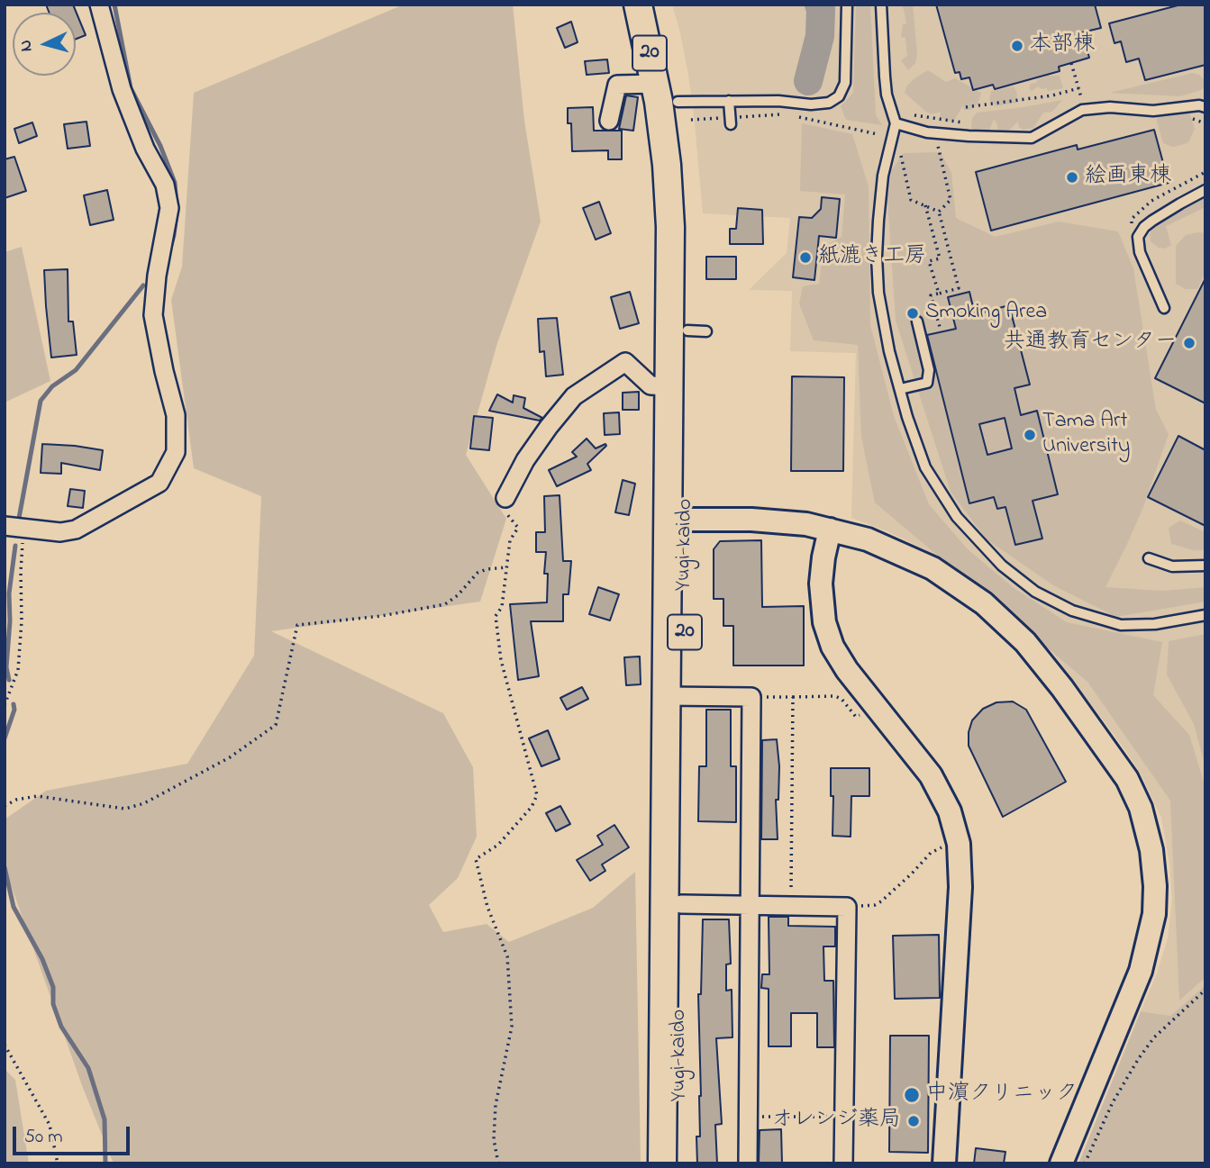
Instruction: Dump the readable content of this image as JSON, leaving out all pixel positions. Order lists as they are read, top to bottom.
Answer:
{
  "streets": {
    "main road": ["20", "Yugi-kaido"]
  },
  "crossings": [
    ["20", "Yugi-kaido"]
  ],
  "places": [
    "本部棟",
    "絵画東棟",
    "紙漉き工房",
    "Smoking Area",
    "共通教育センター",
    "Tama Art University",
    "中濵クリニック",
    "オレンジ薬局"
  ],
  "scale_bar": "50 m",
  "north": "left"
}
